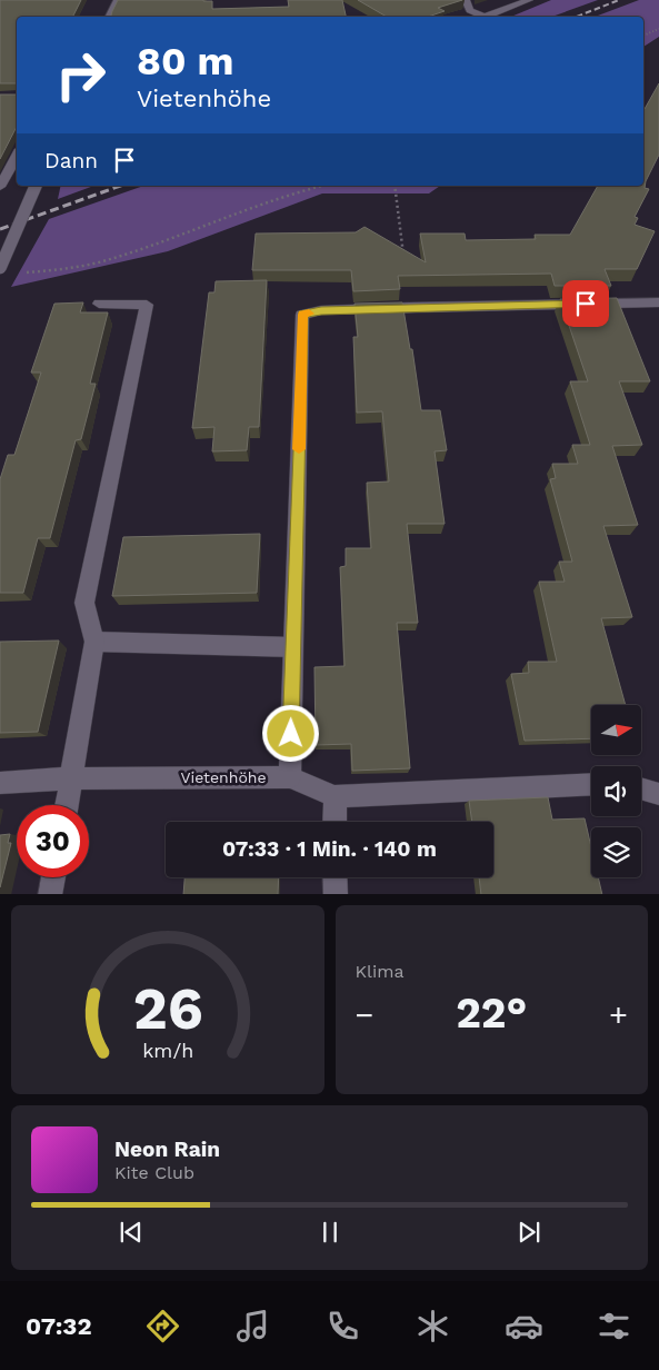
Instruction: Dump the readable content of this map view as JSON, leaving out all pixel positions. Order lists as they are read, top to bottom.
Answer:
{
  "streets": {
    "street": ["Vietenhöhe"]
  },
  "north": "right",
  "page": {
    "turn": ["80 m", "Vietenhöhe"],
    "then": "Dann",
    "limit": "30",
    "trip": "07:33 · 1 Min. · 140 m",
    "tile": "Klima",
    "heat": ["−", "22°", "+"],
    "song": ["Neon Rain", "Kite Club"],
    "tabs": "07:32",
    "gauge": ["26", "km/h"]
  }
}
